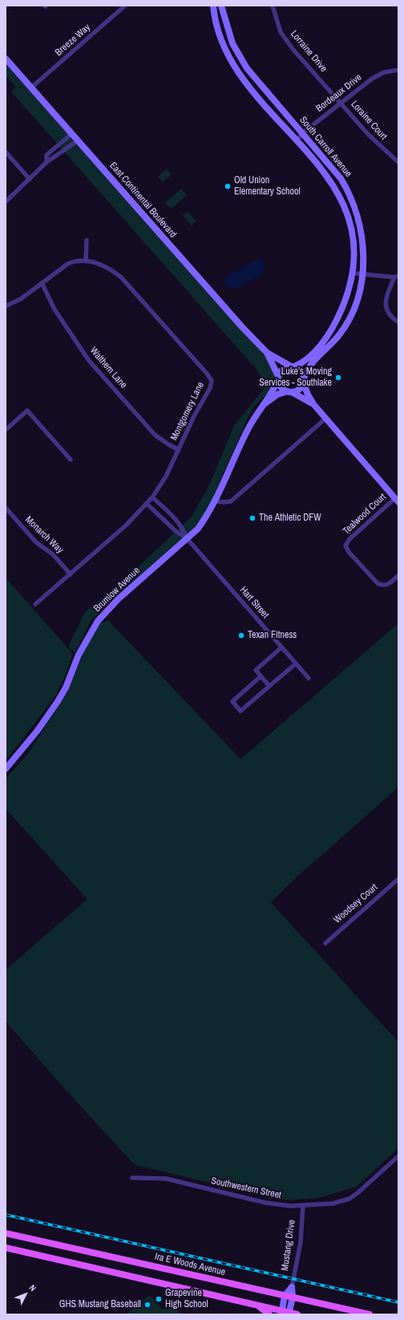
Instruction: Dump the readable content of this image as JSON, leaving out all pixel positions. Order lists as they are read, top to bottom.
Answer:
{
  "streets": {
    "main road": [
      "South Carroll Avenue",
      "East Continental Boulevard",
      "Brumlow Avenue",
      "Mustang Drive",
      "Ira E Woods Avenue"
    ],
    "street": [
      "Breeze Way",
      "Lorraine Drive",
      "Bordeaux Drive",
      "Loraine Court",
      "Walthem Lane",
      "Montgomery Lane",
      "Tealwood Court",
      "Monarch Way",
      "Hart Street",
      "Woodsey Court",
      "Southwestern Street"
    ]
  },
  "crossings": [
    ["Breeze Way", "East Continental Boulevard"],
    ["Lorraine Drive", "Bordeaux Drive"],
    ["Lorraine Drive", "Loraine Court"],
    ["Bordeaux Drive", "Loraine Court"],
    ["Bordeaux Drive", "South Carroll Avenue"],
    ["South Carroll Avenue", "East Continental Boulevard"],
    ["South Carroll Avenue", "Brumlow Avenue"],
    ["East Continental Boulevard", "Brumlow Avenue"],
    ["Walthem Lane", "Montgomery Lane"],
    ["Montgomery Lane", "Monarch Way"],
    ["Brumlow Avenue", "Hart Street"],
    ["Southwestern Street", "Mustang Drive"],
    ["Mustang Drive", "Ira E Woods Avenue"]
  ],
  "places": [
    "Old Union Elementary School",
    "Luke’s Moving Services - Southlake",
    "The Athletic DFW",
    "Texan Fitness",
    "Grapevine High School",
    "GHS Mustang Baseball"
  ],
  "north": "top right"
}
